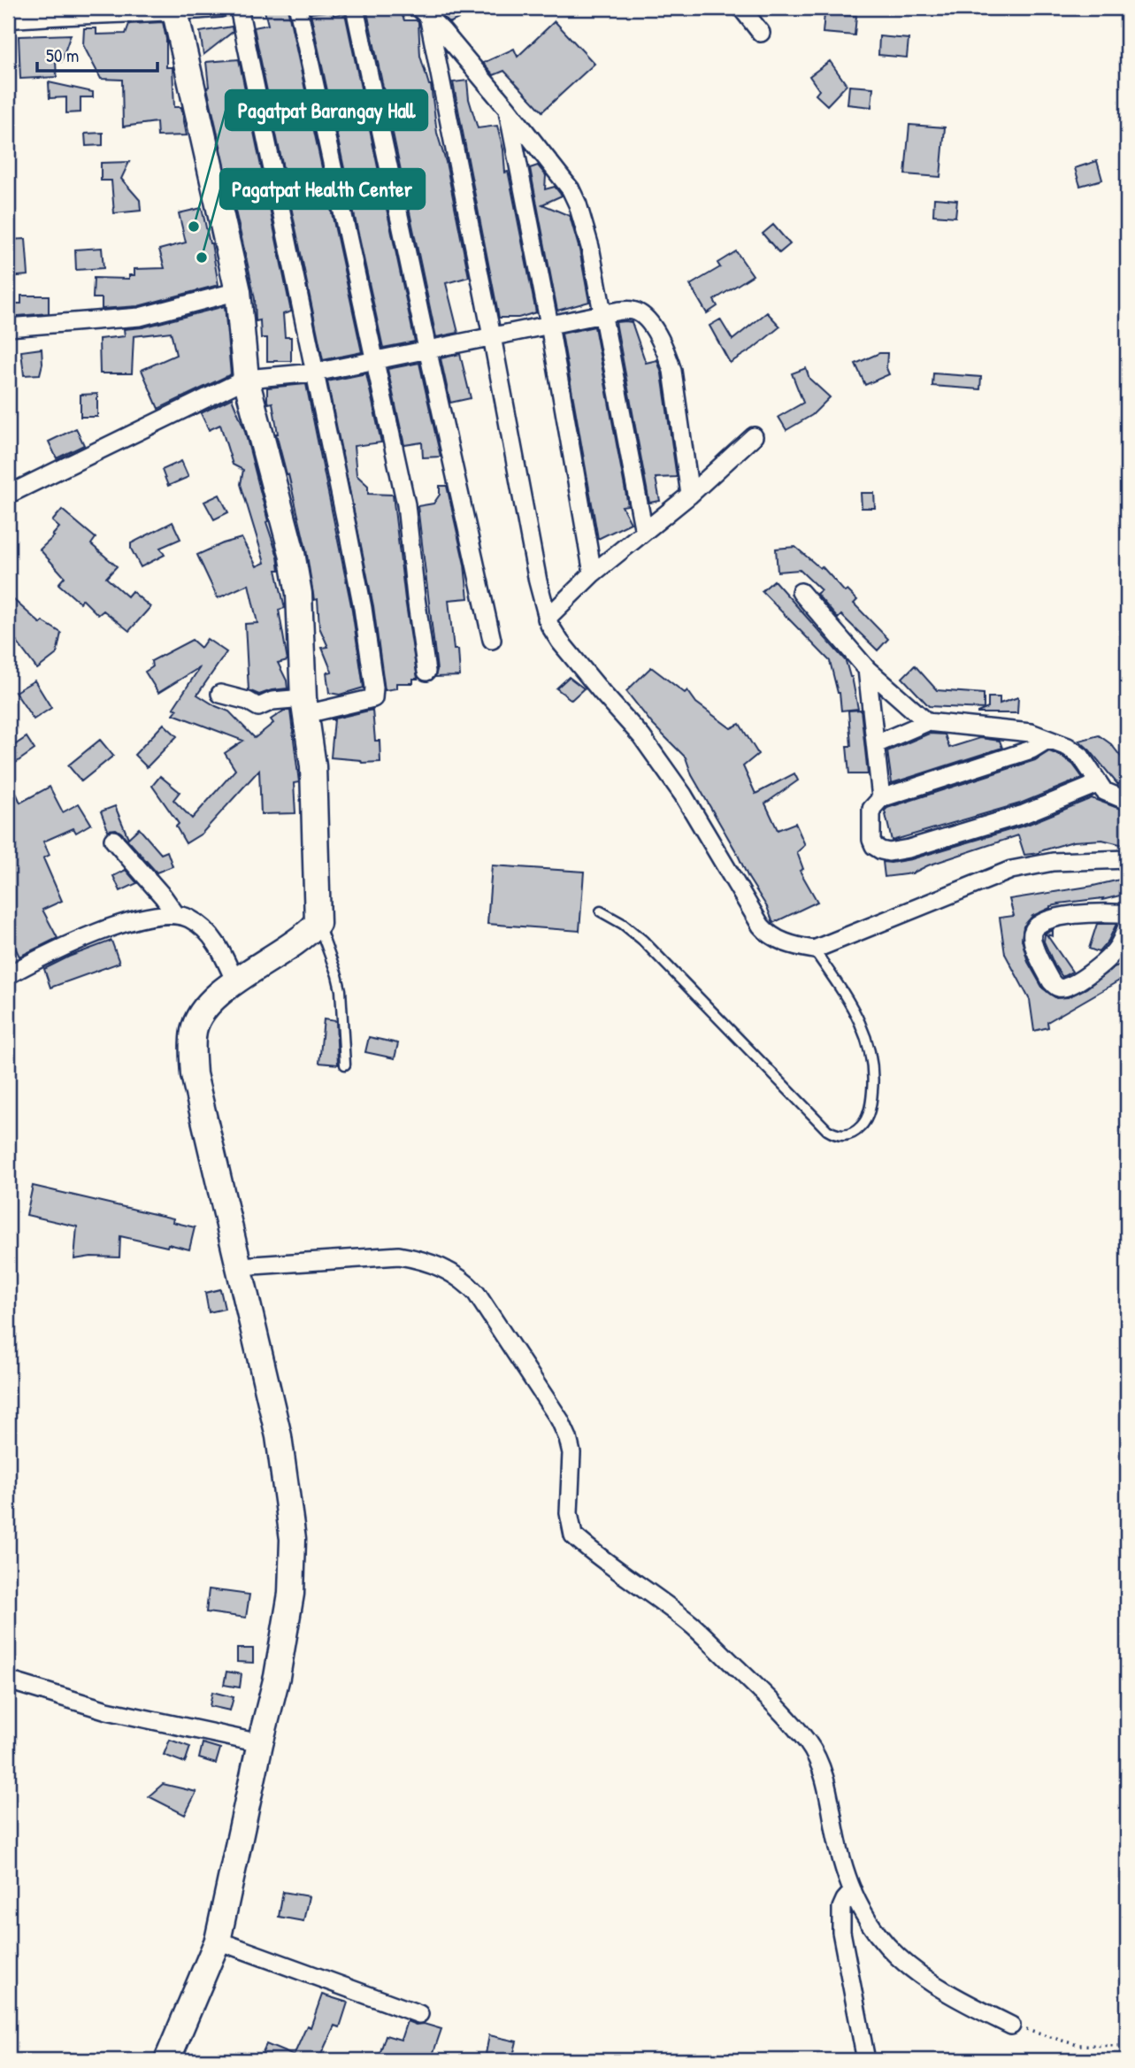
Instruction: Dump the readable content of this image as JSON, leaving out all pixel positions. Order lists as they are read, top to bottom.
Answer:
{
  "places": ["Pagatpat Barangay Hall", "Pagatpat Health Center"],
  "scale_bar": "50 m"
}
